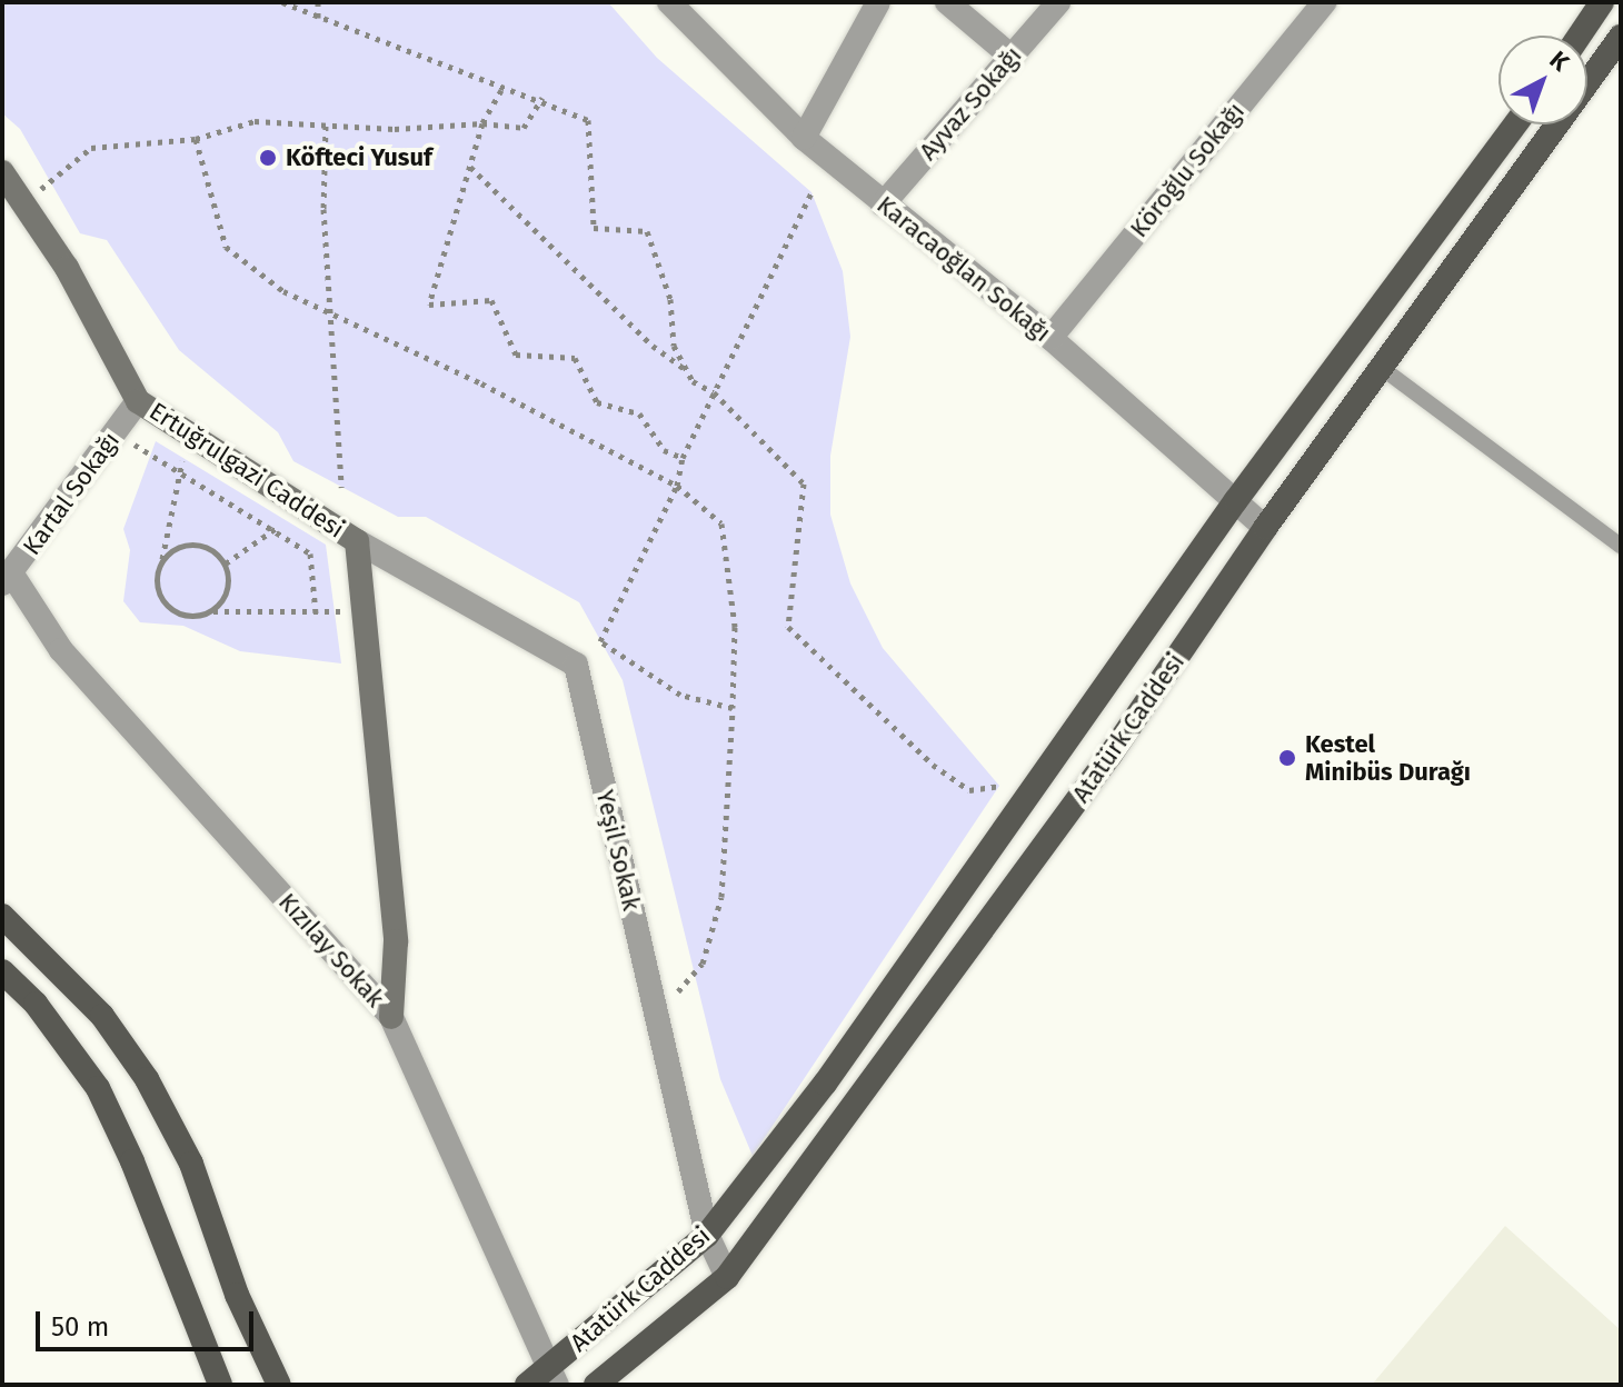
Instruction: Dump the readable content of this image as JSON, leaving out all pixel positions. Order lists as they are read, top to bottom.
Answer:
{
  "streets": {
    "main road": ["Ertuğrulgazi Caddesi", "Atatürk Caddesi"],
    "street": [
      "Ayvaz Sokağı",
      "Köroğlu Sokağı",
      "Karacaoğlan Sokağı",
      "Kartal Sokağı",
      "Yeşil Sokak",
      "Kızılay Sokak"
    ]
  },
  "crossings": [
    ["Ayvaz Sokağı", "Karacaoğlan Sokağı"],
    ["Köroğlu Sokağı", "Karacaoğlan Sokağı"],
    ["Karacaoğlan Sokağı", "Atatürk Caddesi"],
    ["Ertuğrulgazi Caddesi", "Kartal Sokağı"],
    ["Ertuğrulgazi Caddesi", "Yeşil Sokak"],
    ["Ertuğrulgazi Caddesi", "Kızılay Sokak"],
    ["Kartal Sokağı", "Kızılay Sokak"],
    ["Atatürk Caddesi", "Yeşil Sokak"],
    ["Atatürk Caddesi", "Kızılay Sokak"]
  ],
  "places": ["Köfteci Yusuf", "Kestel Minibüs Durağı"],
  "scale_bar": "50 m",
  "north": "top right"
}
